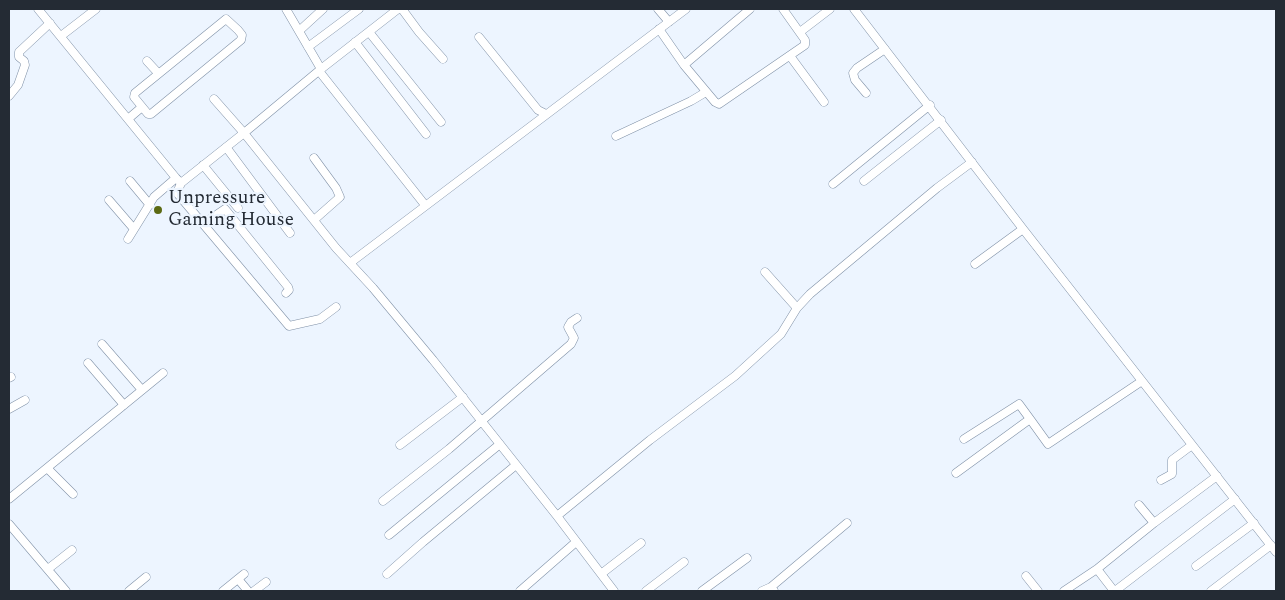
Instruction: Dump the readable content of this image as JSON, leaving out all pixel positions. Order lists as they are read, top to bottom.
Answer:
{
  "places": ["Unpressure Gaming House"]
}
